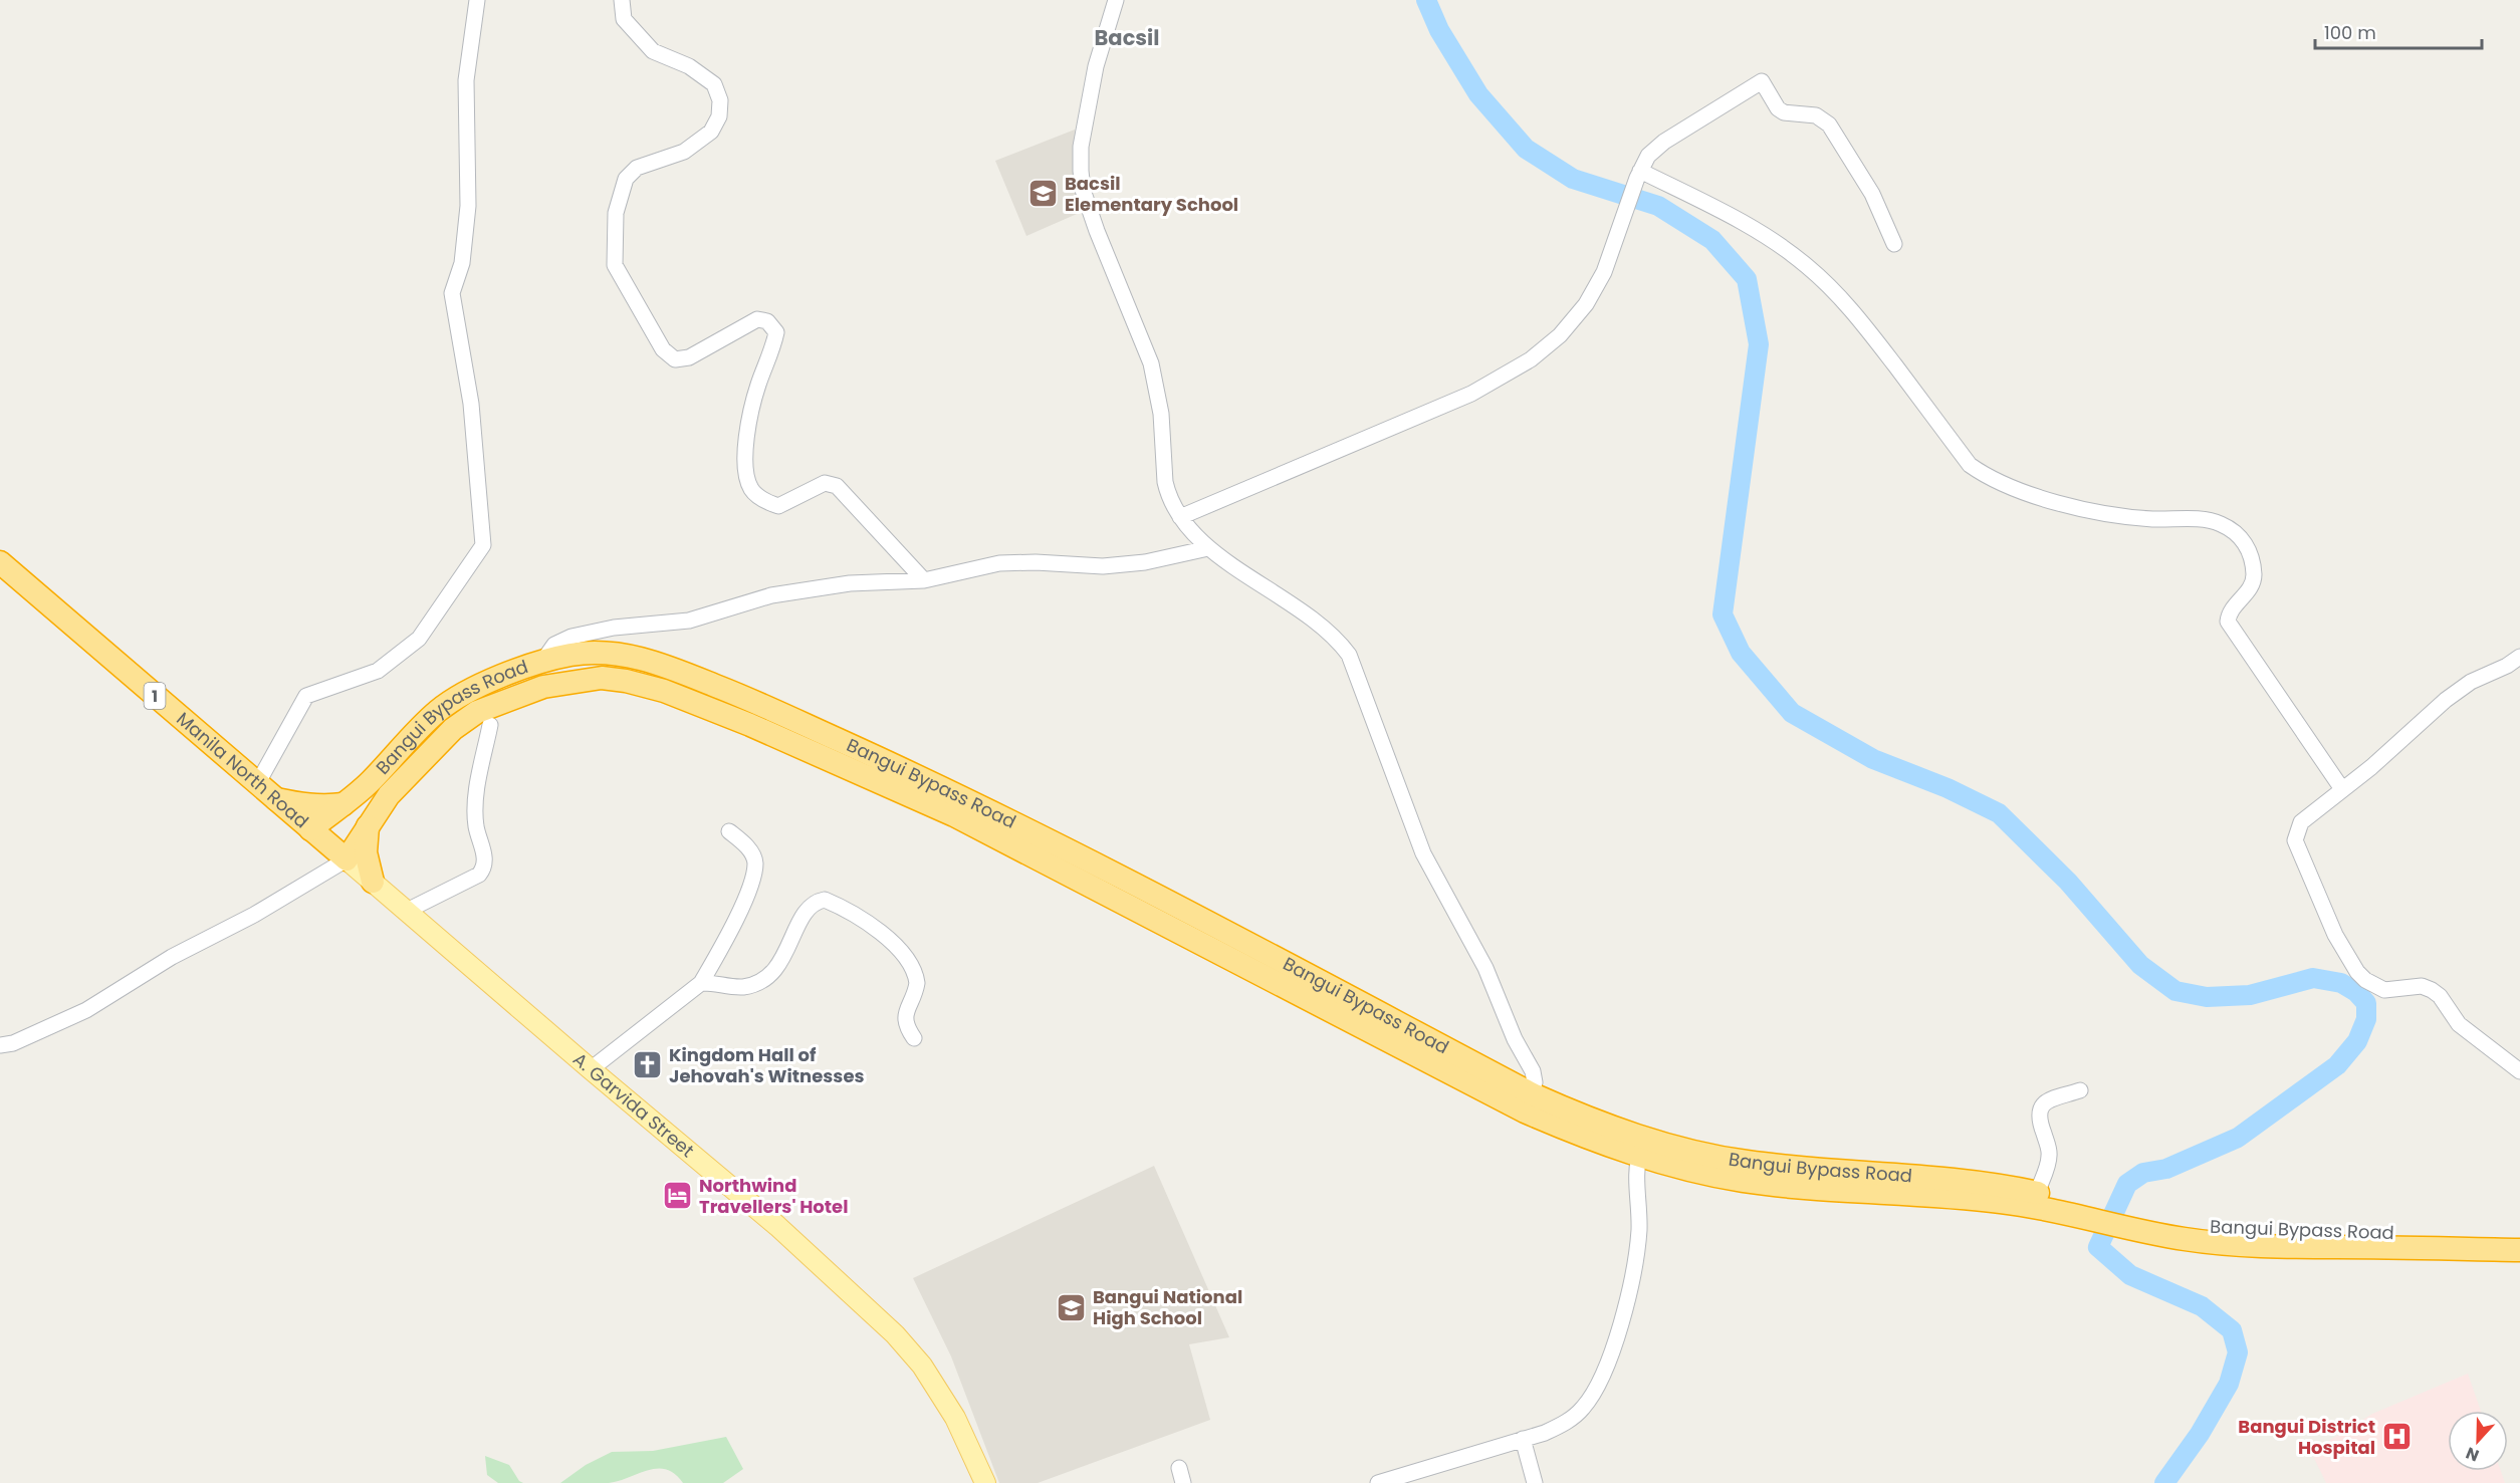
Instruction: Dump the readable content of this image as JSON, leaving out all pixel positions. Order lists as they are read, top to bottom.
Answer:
{
  "streets": {
    "highway": ["1", "Bangui Bypass Road", "Manila North Road"],
    "main road": ["A. Garvida Street"]
  },
  "crossings": [
    ["Bangui Bypass Road", "Manila North Road"],
    ["Bangui Bypass Road", "A. Garvida Street"],
    ["Manila North Road", "A. Garvida Street"]
  ],
  "districts": ["Bacsil"],
  "places": {
    "school or university": ["Bacsil Elementary School", "Bangui National High School"],
    "church": ["Kingdom Hall of Jehovah's Witnesses"],
    "hotel": ["Northwind Travellers' Hotel"],
    "hospital": ["Bangui District Hospital"]
  },
  "scale_bar": "100 m",
  "north": "bottom"
}
